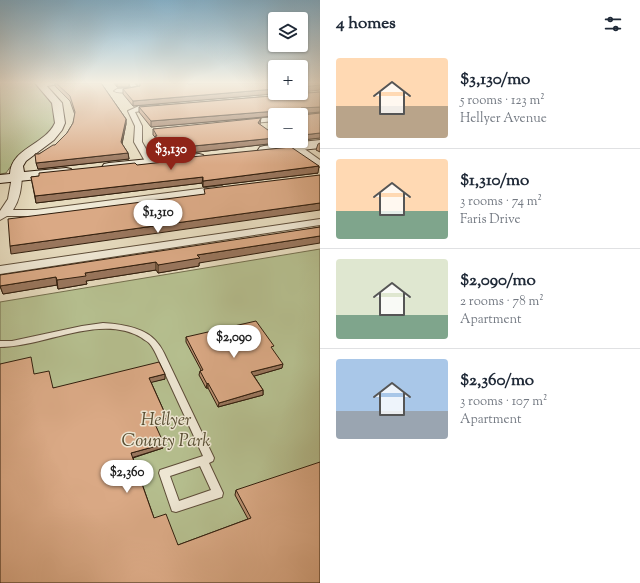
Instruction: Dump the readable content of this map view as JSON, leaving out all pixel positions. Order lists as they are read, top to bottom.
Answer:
{
  "parks": ["Hellyer County Park"],
  "page": {
    "heading": "4 homes",
    "map_buttons": ["+", "−"],
    "list": [
      {
        "name": "$3,130/mo",
        "note": "5 rooms · 123 m² · Hellyer Avenue"
      },
      {
        "name": "$1,310/mo",
        "note": "3 rooms · 74 m² · Faris Drive"
      },
      {
        "name": "$2,090/mo",
        "note": "2 rooms · 78 m² · Apartment"
      },
      {
        "name": "$2,360/mo",
        "note": "3 rooms · 107 m² · Apartment"
      }
    ],
    "price": [
      "$3,130",
      "$1,310",
      "$2,090",
      "$2,360"
    ]
  }
}
